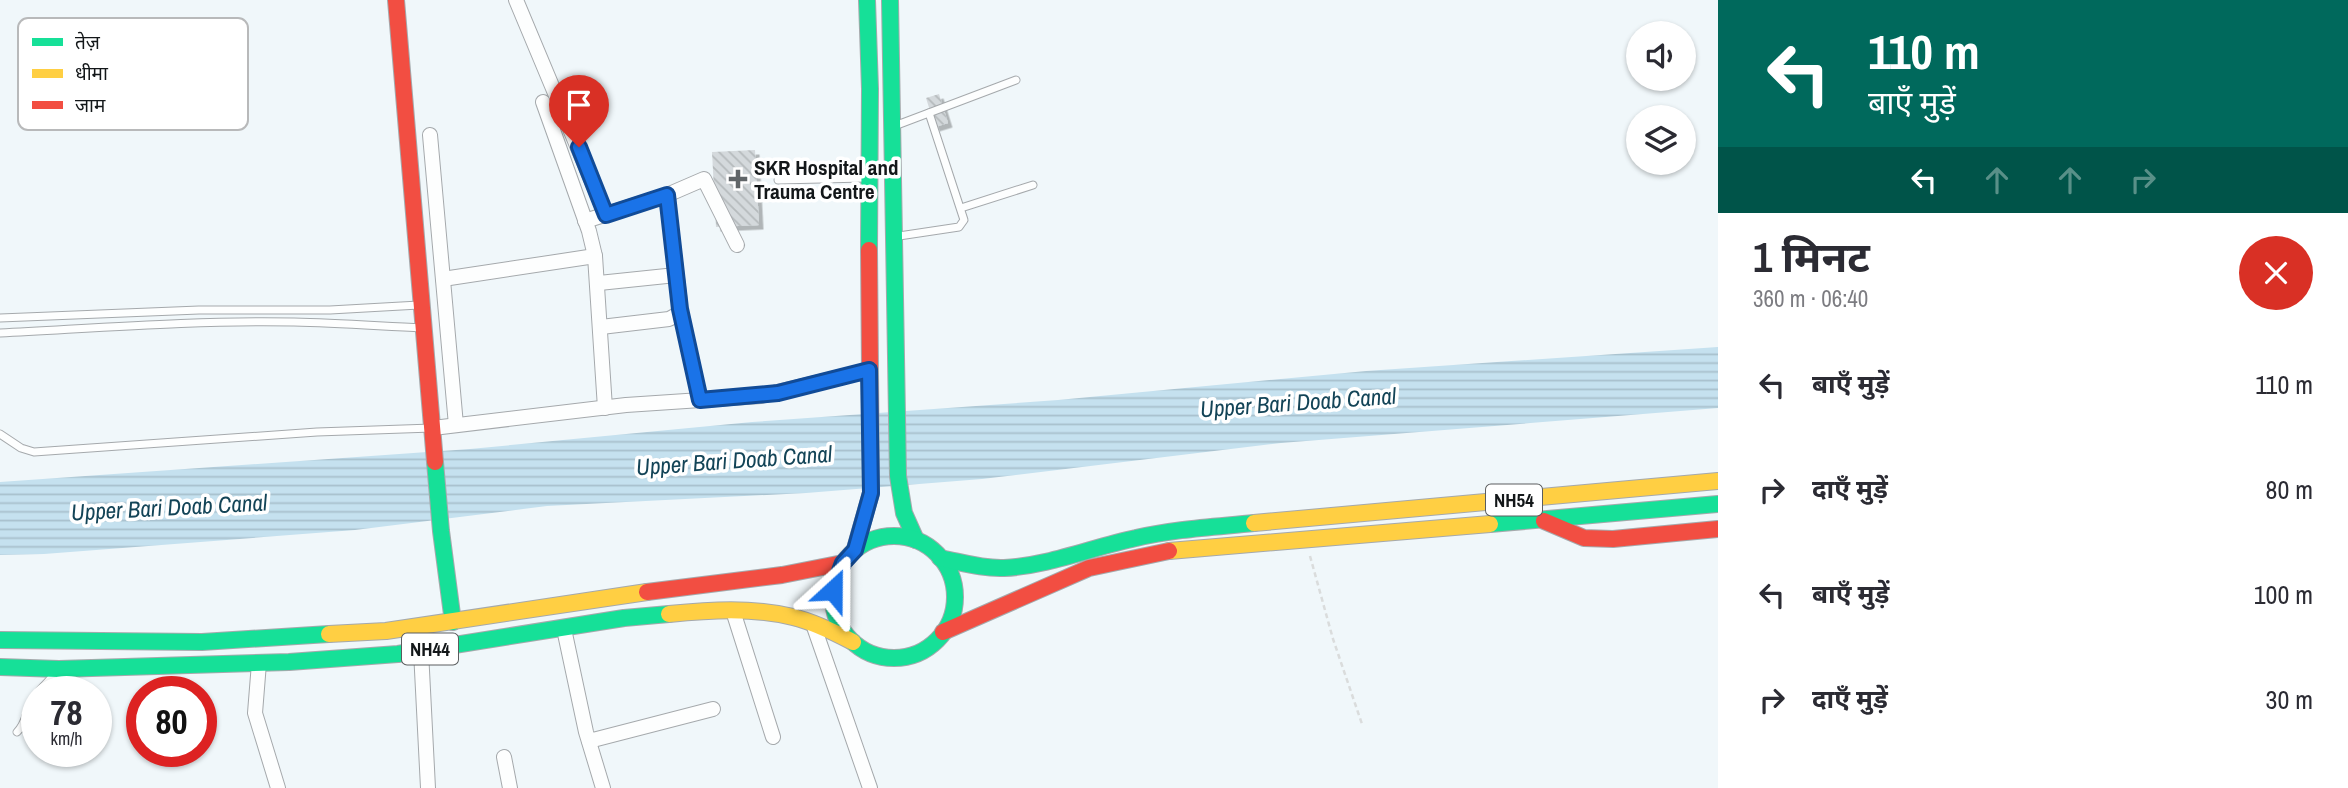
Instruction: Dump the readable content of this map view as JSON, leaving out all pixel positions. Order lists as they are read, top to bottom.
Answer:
{
  "streets": {
    "main road": ["NH54", "NH44"]
  },
  "crossings": [
    ["NH54", "NH44"]
  ],
  "water": ["Upper Bari Doab Canal"],
  "places": {
    "health": ["SKR Hospital and Trauma Centre"]
  },
  "legend": ["तेज़", "धीमा", "जाम"],
  "page": {
    "turn": ["110 m", "बाएँ मुड़ें"],
    "heading": ["1 मिनट", "360 m · 06:40"],
    "list": [
      {
        "name": "बाएँ मुड़ें",
        "value": "110 m"
      },
      {
        "name": "दाएँ मुड़ें",
        "value": "80 m"
      },
      {
        "name": "बाएँ मुड़ें",
        "value": "100 m"
      },
      {
        "name": "दाएँ मुड़ें",
        "value": "30 m"
      }
    ],
    "speed": "78 km/h",
    "limit": "80"
  }
}
